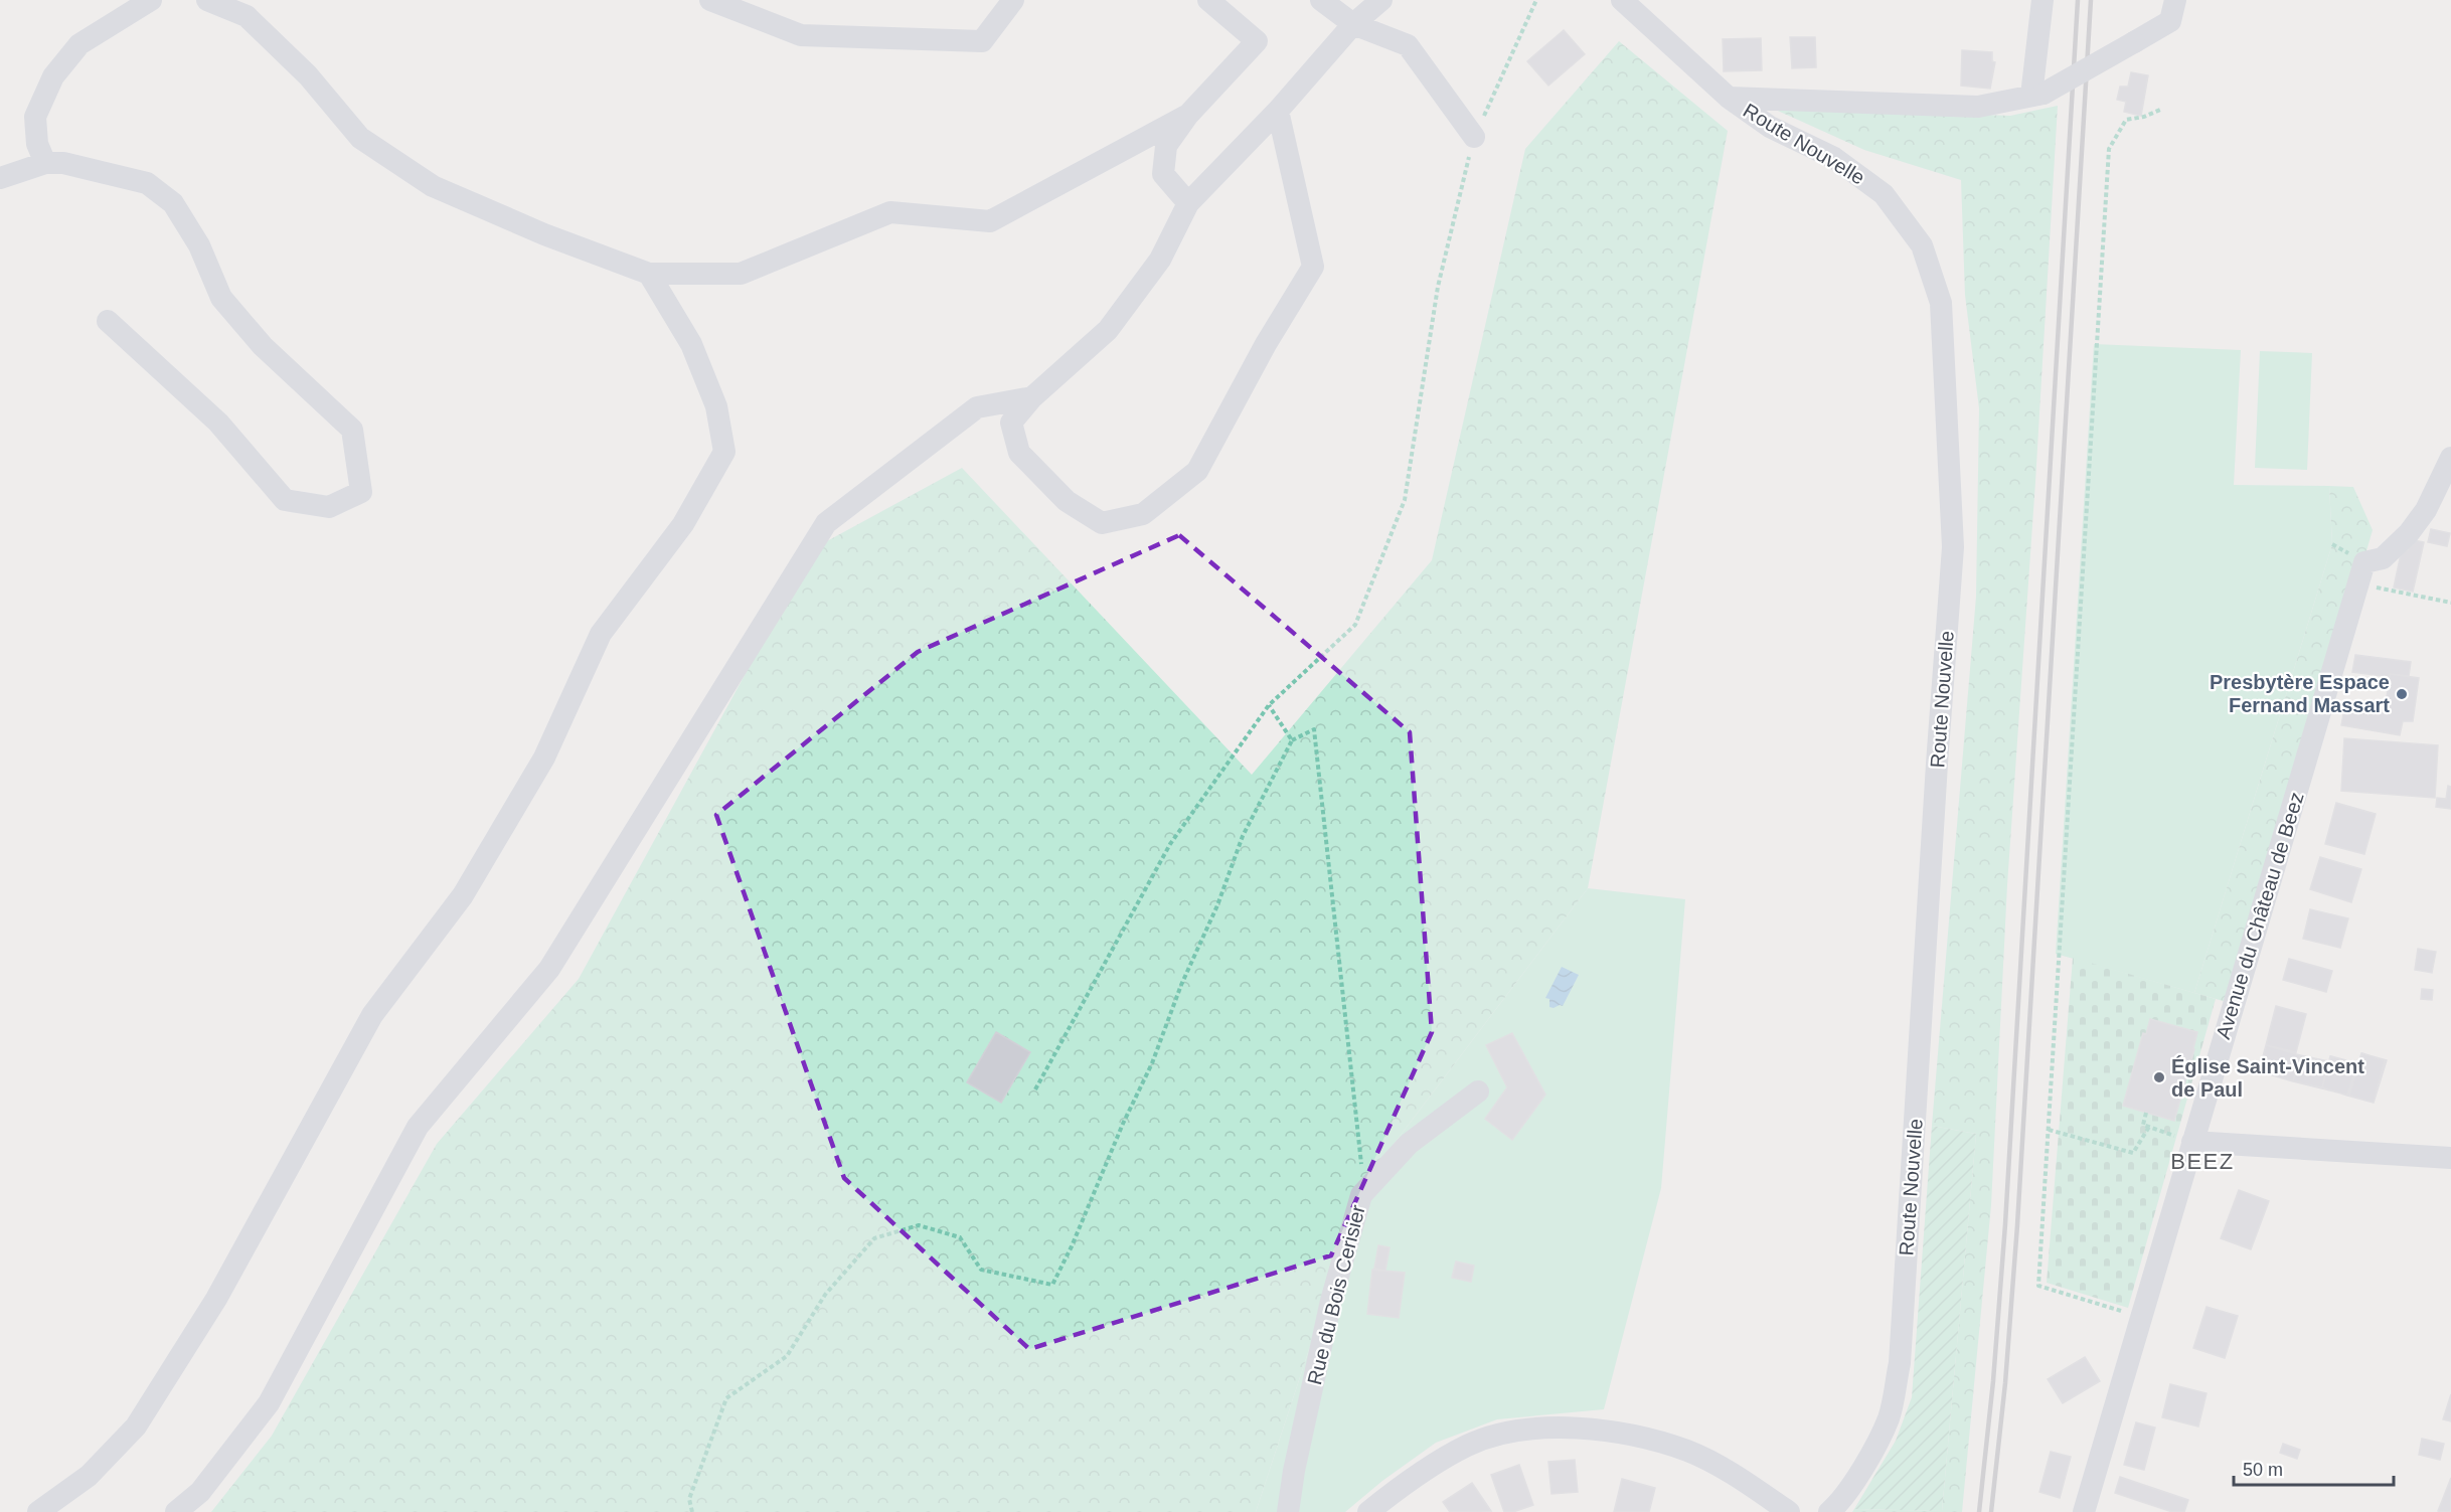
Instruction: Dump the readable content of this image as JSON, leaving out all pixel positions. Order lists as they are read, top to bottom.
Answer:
{
  "streets": {
    "street": ["Route Nouvelle", "Avenue du Château de Beez", "Rue du Bois Cerisier"]
  },
  "districts": ["BEEZ"],
  "places": ["Presbytère Espace Fernand Massart", "Église Saint-Vincent de Paul"],
  "scale_bar": "50 m"
}
